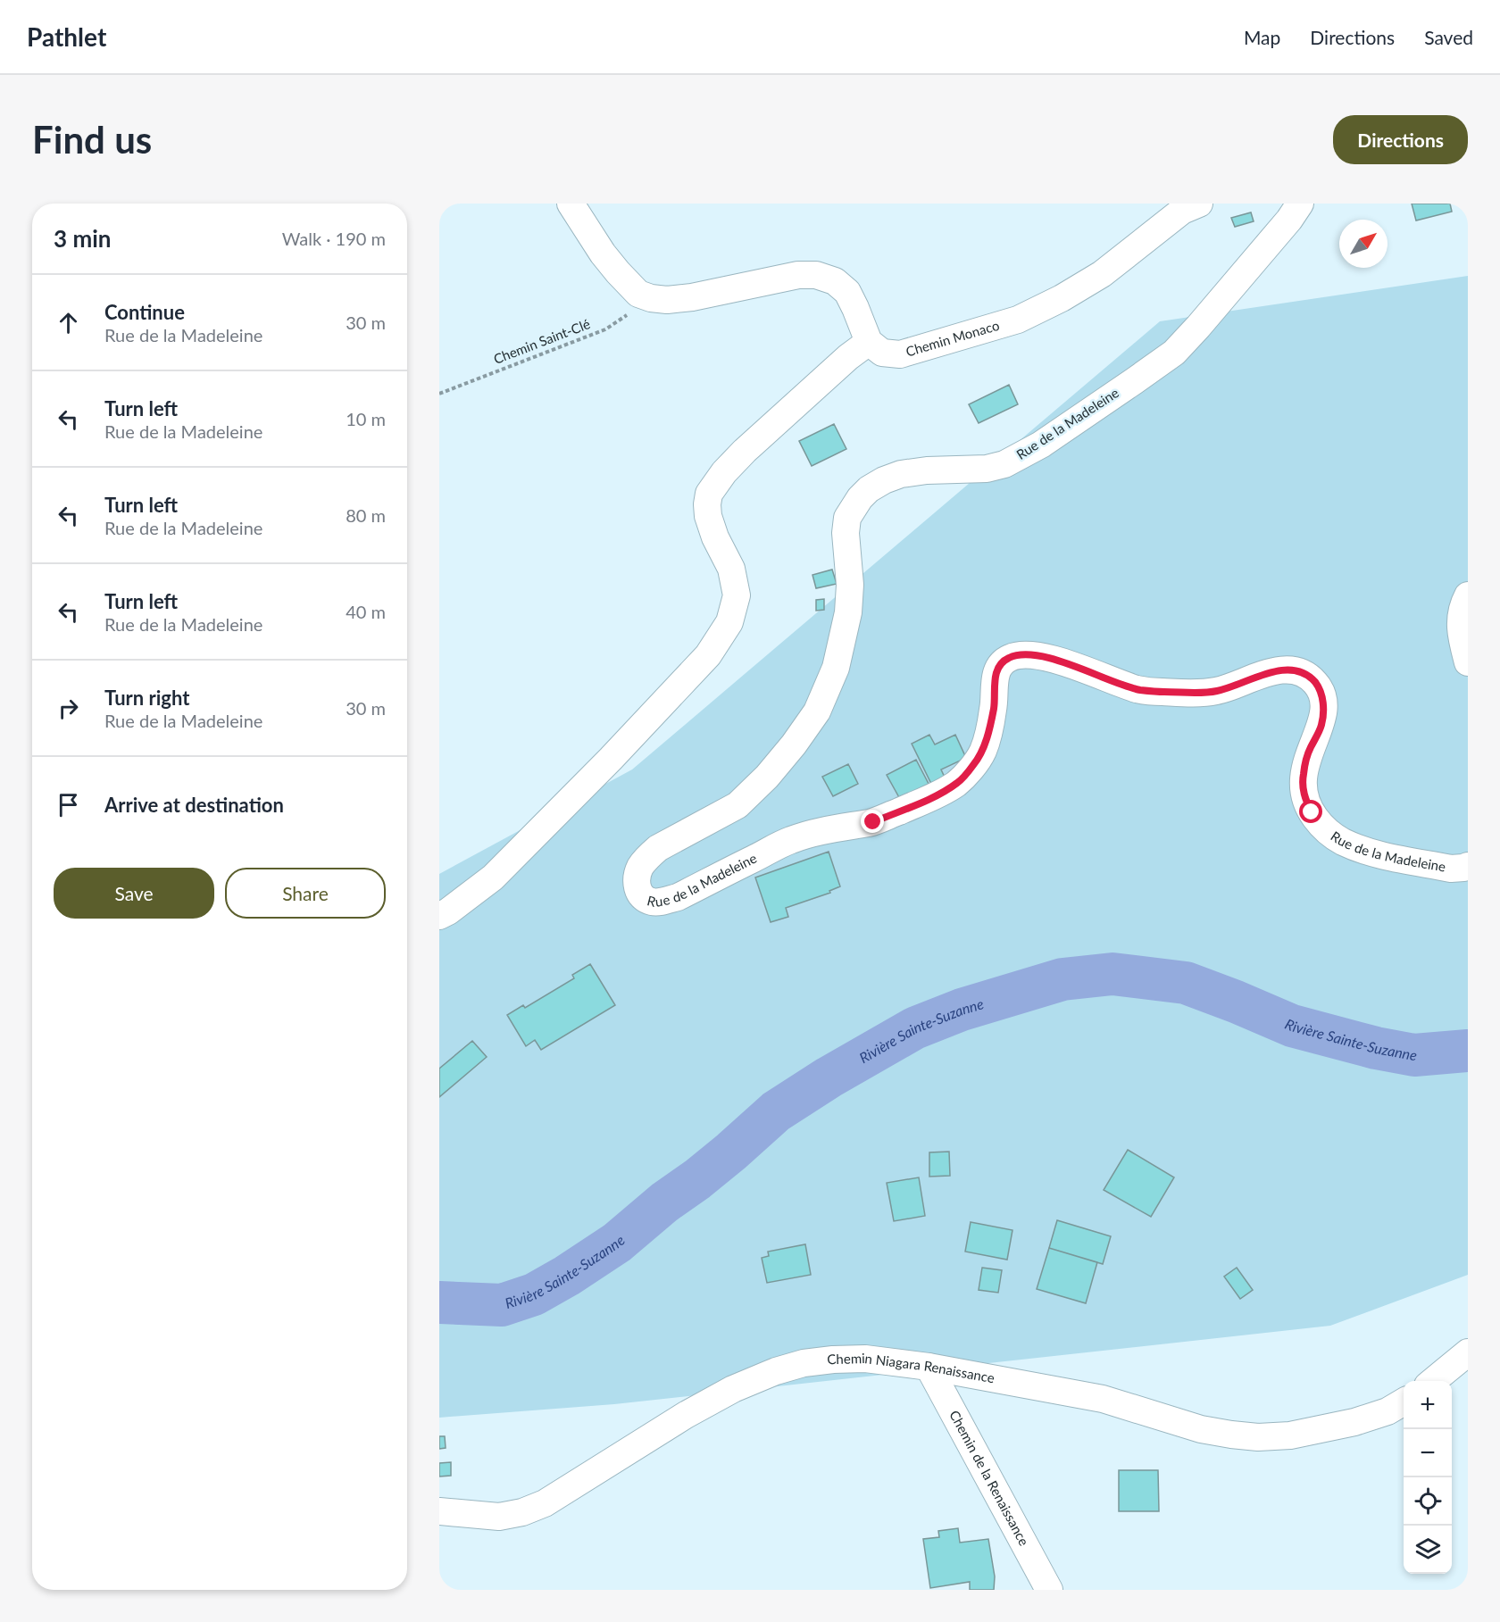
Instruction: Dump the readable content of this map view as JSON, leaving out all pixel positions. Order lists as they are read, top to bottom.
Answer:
{
  "streets": {
    "street": [
      "Chemin Monaco",
      "Rue de la Madeleine",
      "Chemin Niagara Renaissance",
      "Chemin de la Renaissance"
    ],
    "path": ["Chemin Saint-Clé"]
  },
  "crossings": [
    ["Chemin Niagara Renaissance", "Chemin de la Renaissance"]
  ],
  "water": ["Rivière Sainte-Suzanne"],
  "north": "top right",
  "page": {
    "header": "Pathlet",
    "nav": ["Map", "Directions", "Saved"],
    "buttons": [
      "Directions",
      ["Save", "Share"]
    ],
    "title": "Find us",
    "heading": ["3 min", "Walk · 190 m"],
    "list": [
      ["Continue", "Rue de la Madeleine", "30 m"],
      ["Turn left", "Rue de la Madeleine", "10 m"],
      ["Turn left", "Rue de la Madeleine", "80 m"],
      ["Turn left", "Rue de la Madeleine", "40 m"],
      ["Turn right", "Rue de la Madeleine", "30 m"],
      "Arrive at destination"
    ],
    "map_buttons": ["+", "−"]
  }
}
